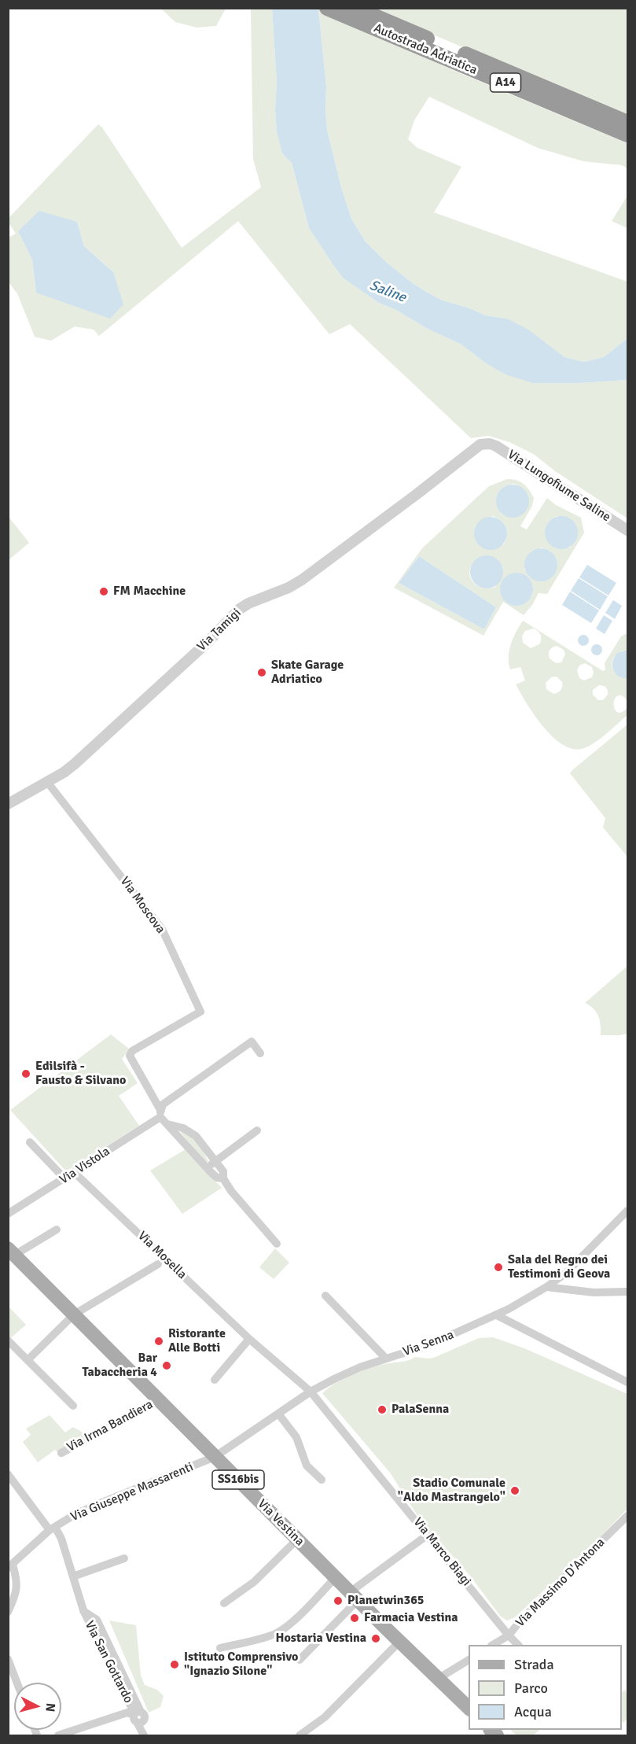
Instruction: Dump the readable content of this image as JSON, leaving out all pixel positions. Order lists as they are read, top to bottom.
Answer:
{
  "streets": {
    "highway": ["Autostrada Adriatica", "A14"],
    "main road": ["SS16bis", "Via Vestina"],
    "street": [
      "Via Lungofiume Saline",
      "Via Tamigi",
      "Via Moscova",
      "Via Vistola",
      "Via Mosella",
      "Via Senna",
      "Via Irma Bandiera",
      "Via Giuseppe Massarenti",
      "Via Marco Biagi",
      "Via Massimo D'Antona",
      "Via San Gottardo"
    ]
  },
  "crossings": [
    ["Via Lungofiume Saline", "Via Tamigi"],
    ["Via Tamigi", "Via Moscova"],
    ["Via Moscova", "Via Vistola"],
    ["Via Vistola", "Via Mosella"],
    ["Via Mosella", "Via Senna"],
    ["Via Mosella", "Via Marco Biagi"],
    ["Via Senna", "Via Giuseppe Massarenti"],
    ["Via Senna", "Via Vestina"],
    ["Via Senna", "Via Marco Biagi"],
    ["Via Irma Bandiera", "Via Vestina"],
    ["Via Giuseppe Massarenti", "Via Vestina"],
    ["Via Giuseppe Massarenti", "Via San Gottardo"],
    ["Via Marco Biagi", "Via Massimo D'Antona"]
  ],
  "water": ["Saline"],
  "places": [
    "FM Macchine",
    "Skate Garage Adriatico",
    "Edilsifà - Fausto & Silvano",
    "Sala del Regno dei Testimoni di Geova",
    "Ristorante Alle Botti",
    "Bar Tabaccheria 4",
    "PalaSenna",
    "Stadio Comunale \"Aldo Mastrangelo\"",
    "Planetwin365",
    "Farmacia Vestina",
    "Hostaria Vestina",
    "Istituto Comprensivo \"Ignazio Silone\""
  ],
  "legend": ["Strada", "Parco", "Acqua"],
  "north": "right"
}
